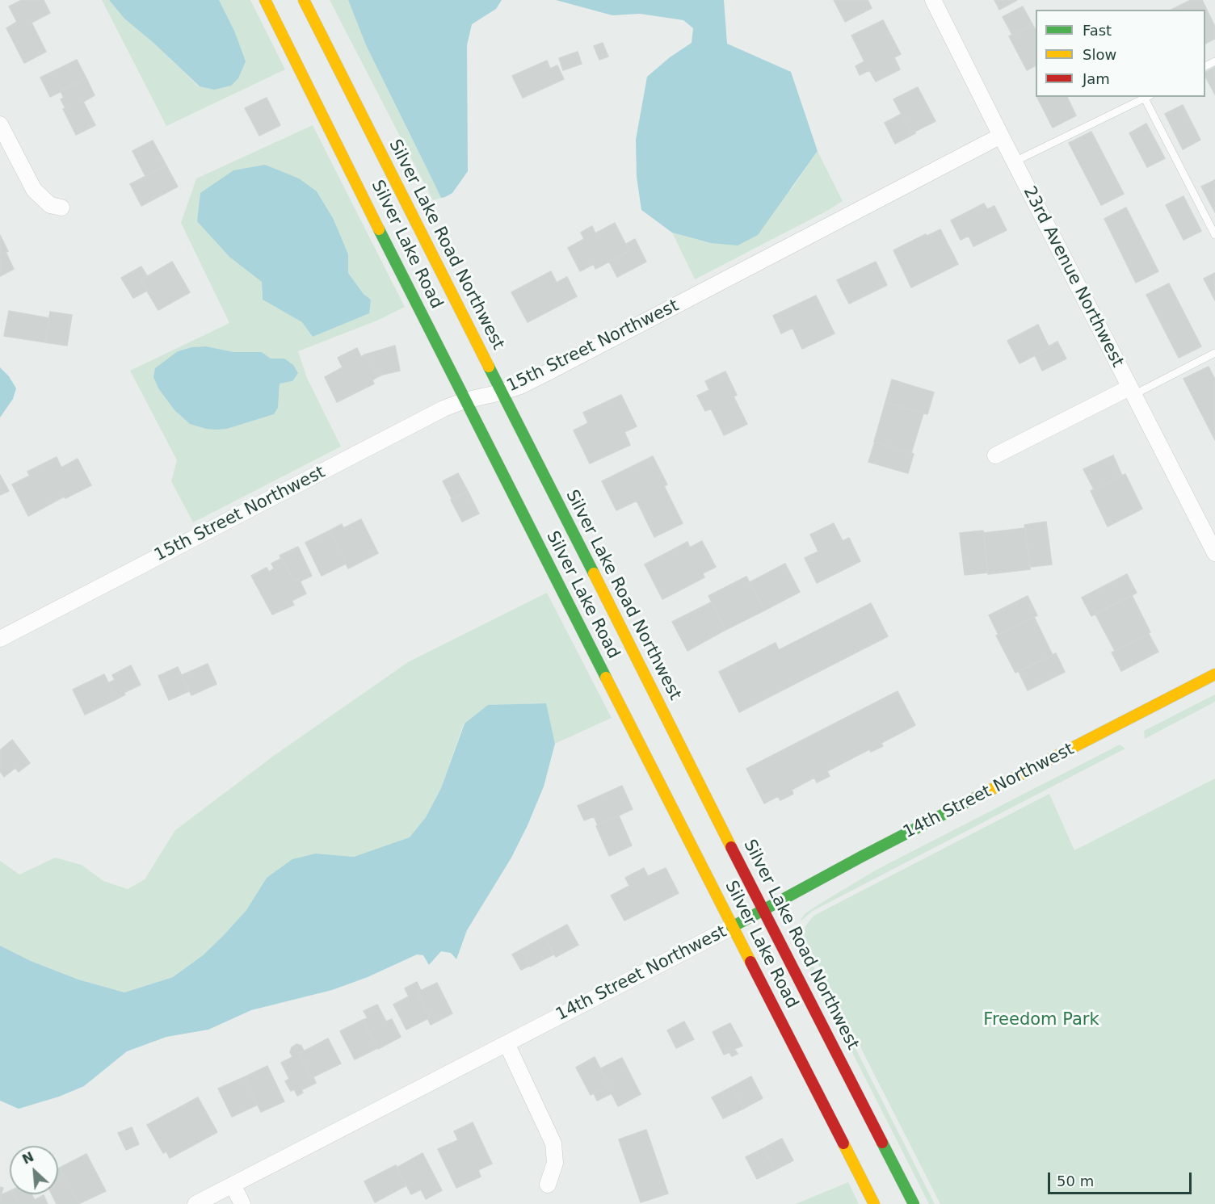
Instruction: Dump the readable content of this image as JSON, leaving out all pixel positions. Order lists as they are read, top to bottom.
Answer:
{
  "streets": {
    "main road": ["Silver Lake Road", "Silver Lake Road Northwest", "14th Street Northwest"],
    "street": ["23rd Avenue Northwest", "15th Street Northwest"]
  },
  "crossings": [
    ["Silver Lake Road", "15th Street Northwest"],
    ["Silver Lake Road", "14th Street Northwest"],
    ["Silver Lake Road Northwest", "15th Street Northwest"],
    ["Silver Lake Road Northwest", "14th Street Northwest"],
    ["23rd Avenue Northwest", "15th Street Northwest"]
  ],
  "parks": ["Freedom Park"],
  "legend": ["Fast", "Slow", "Jam"],
  "scale_bar": "50 m",
  "north": "top left"
}
